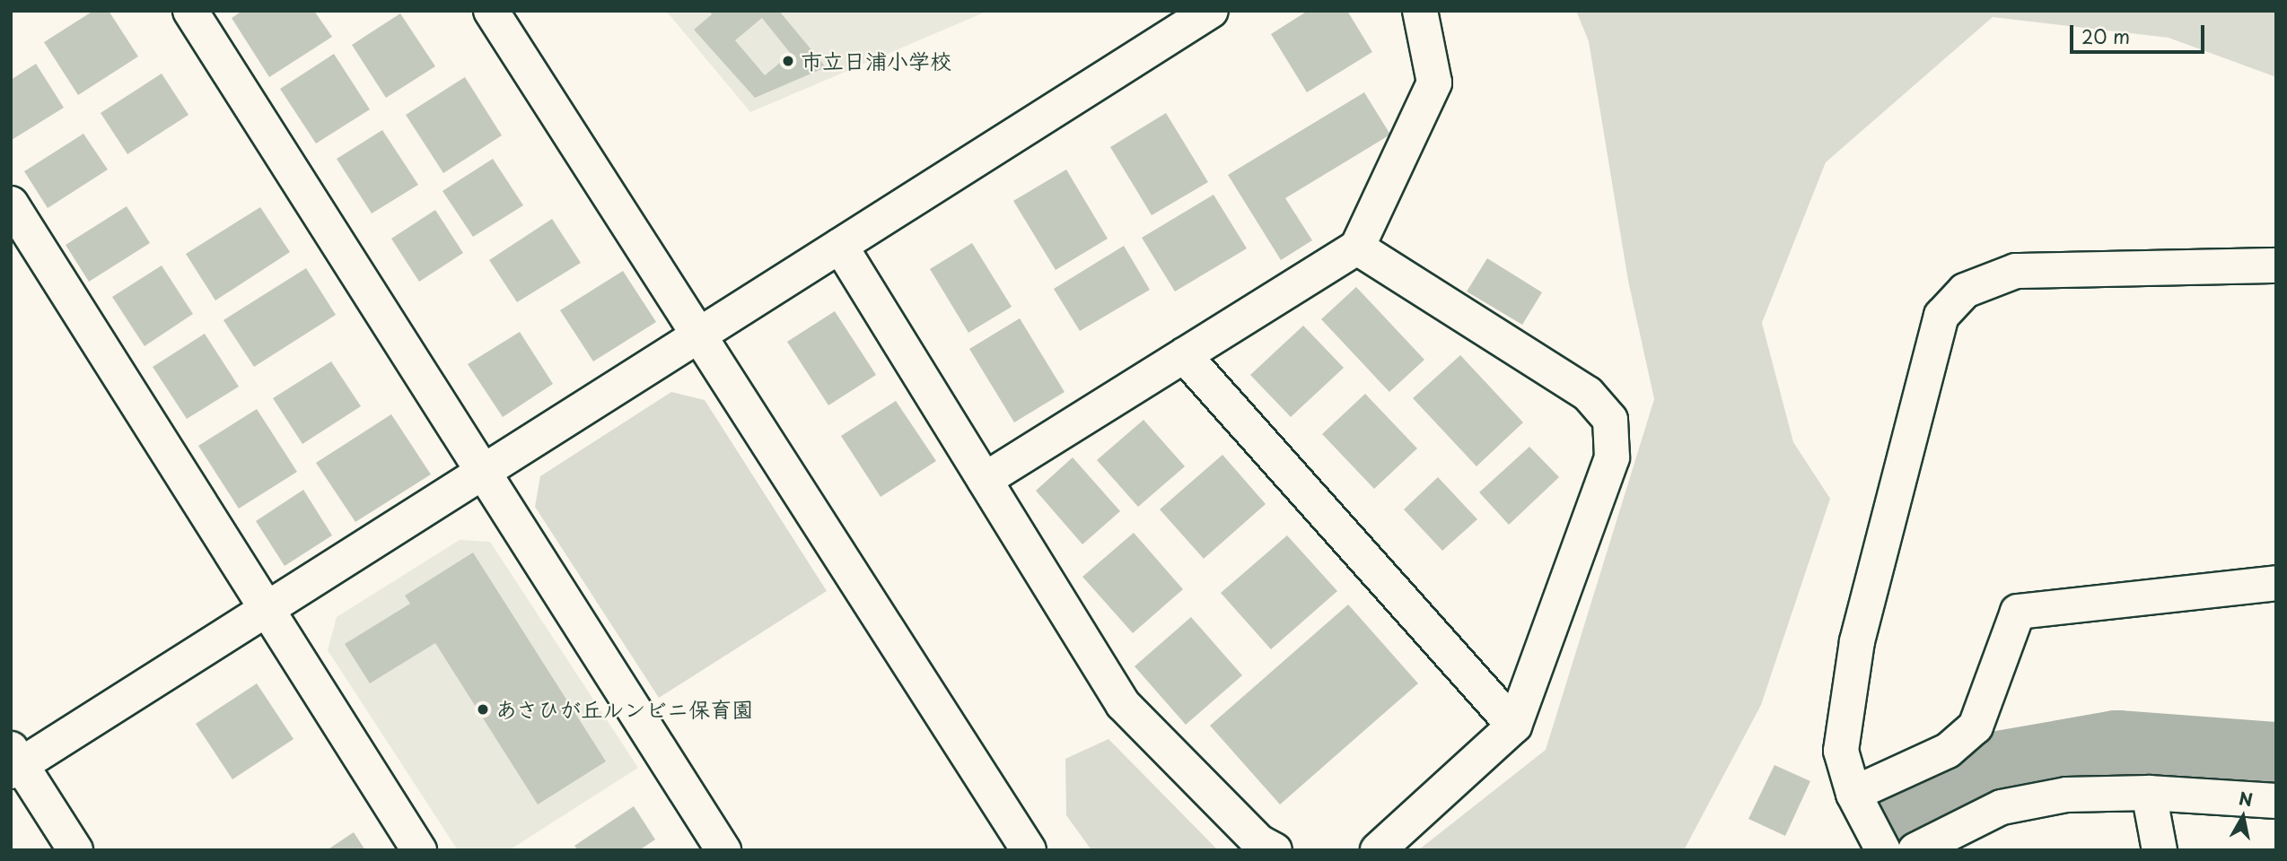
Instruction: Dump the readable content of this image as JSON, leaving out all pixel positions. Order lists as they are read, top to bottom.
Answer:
{
  "places": ["市立日浦小学校", "あさひが丘ルンビニ保育園"],
  "scale_bar": "20 m",
  "north": "top"
}
